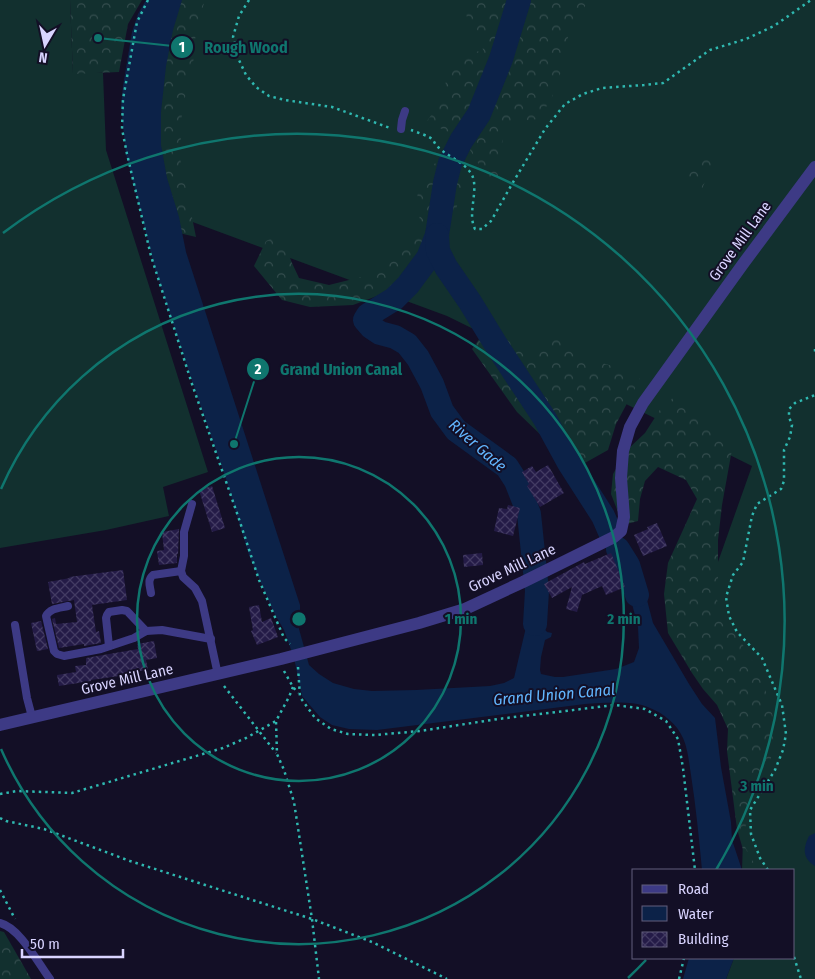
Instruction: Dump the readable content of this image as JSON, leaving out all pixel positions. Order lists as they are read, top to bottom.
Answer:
{
  "streets": {
    "street": ["Grove Mill Lane"]
  },
  "water": ["River Gade", "Grand Union Canal"],
  "places": ["Rough Wood", "Grand Union Canal"],
  "legend": ["Road", "Water", "Building"],
  "scale_bar": "50 m",
  "north": "bottom",
  "rings": ["1 min", "2 min", "3 min"]
}
